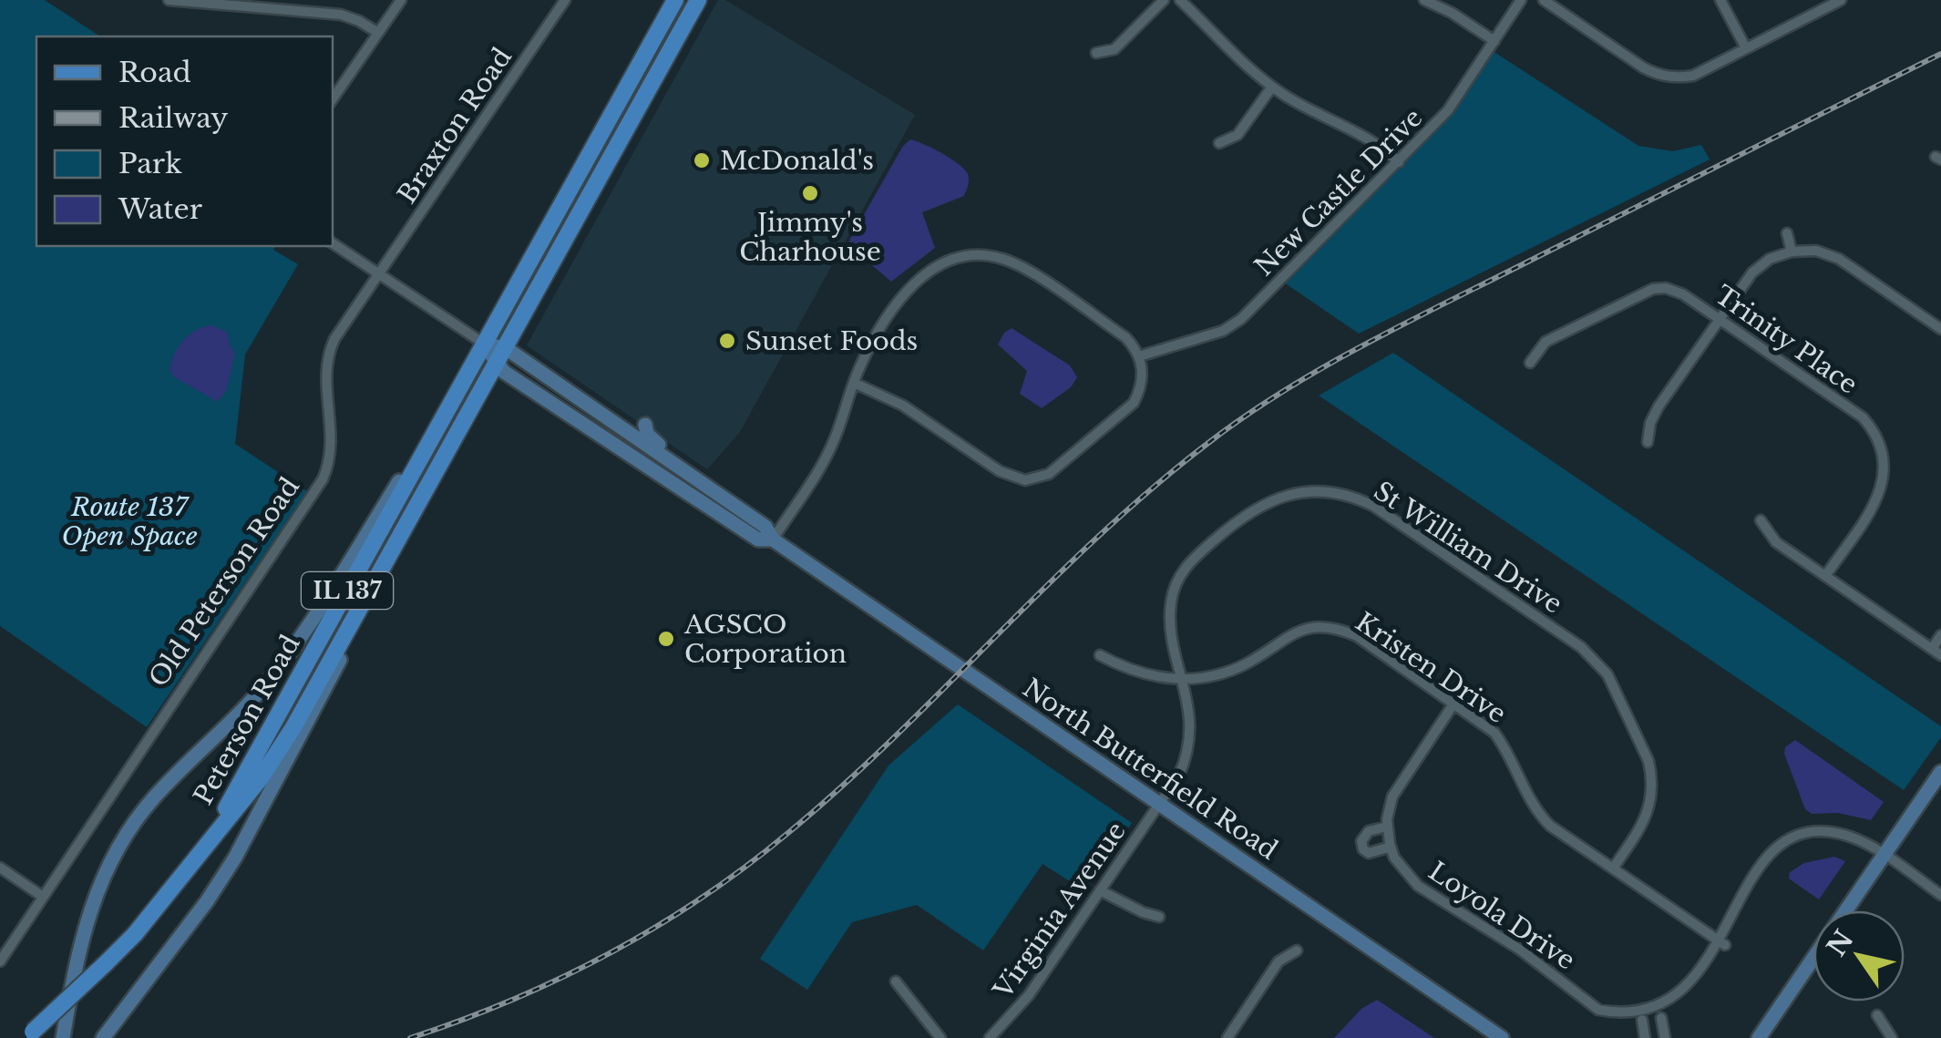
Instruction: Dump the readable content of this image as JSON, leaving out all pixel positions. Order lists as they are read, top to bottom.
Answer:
{
  "streets": {
    "main road": ["IL 137", "Peterson Road", "North Butterfield Road"],
    "street": [
      "Braxton Road",
      "New Castle Drive",
      "Trinity Place",
      "St William Drive",
      "Old Peterson Road",
      "Kristen Drive",
      "Virginia Avenue",
      "Loyola Drive"
    ]
  },
  "crossings": [
    ["Braxton Road", "Old Peterson Road"],
    ["Braxton Road", "North Butterfield Road"],
    ["St William Drive", "Kristen Drive"],
    ["St William Drive", "North Butterfield Road"],
    ["St William Drive", "Virginia Avenue"],
    ["Old Peterson Road", "North Butterfield Road"],
    ["IL 137", "Peterson Road"],
    ["Kristen Drive", "Loyola Drive"],
    ["Peterson Road", "North Butterfield Road"],
    ["North Butterfield Road", "Virginia Avenue"]
  ],
  "parks": ["Route 137 Open Space"],
  "places": [
    "McDonald's",
    "Jimmy's Charhouse",
    "Sunset Foods",
    "AGSCO Corporation"
  ],
  "legend": [
    "Road",
    "Railway",
    "Park",
    "Water"
  ],
  "north": "top left"
}
